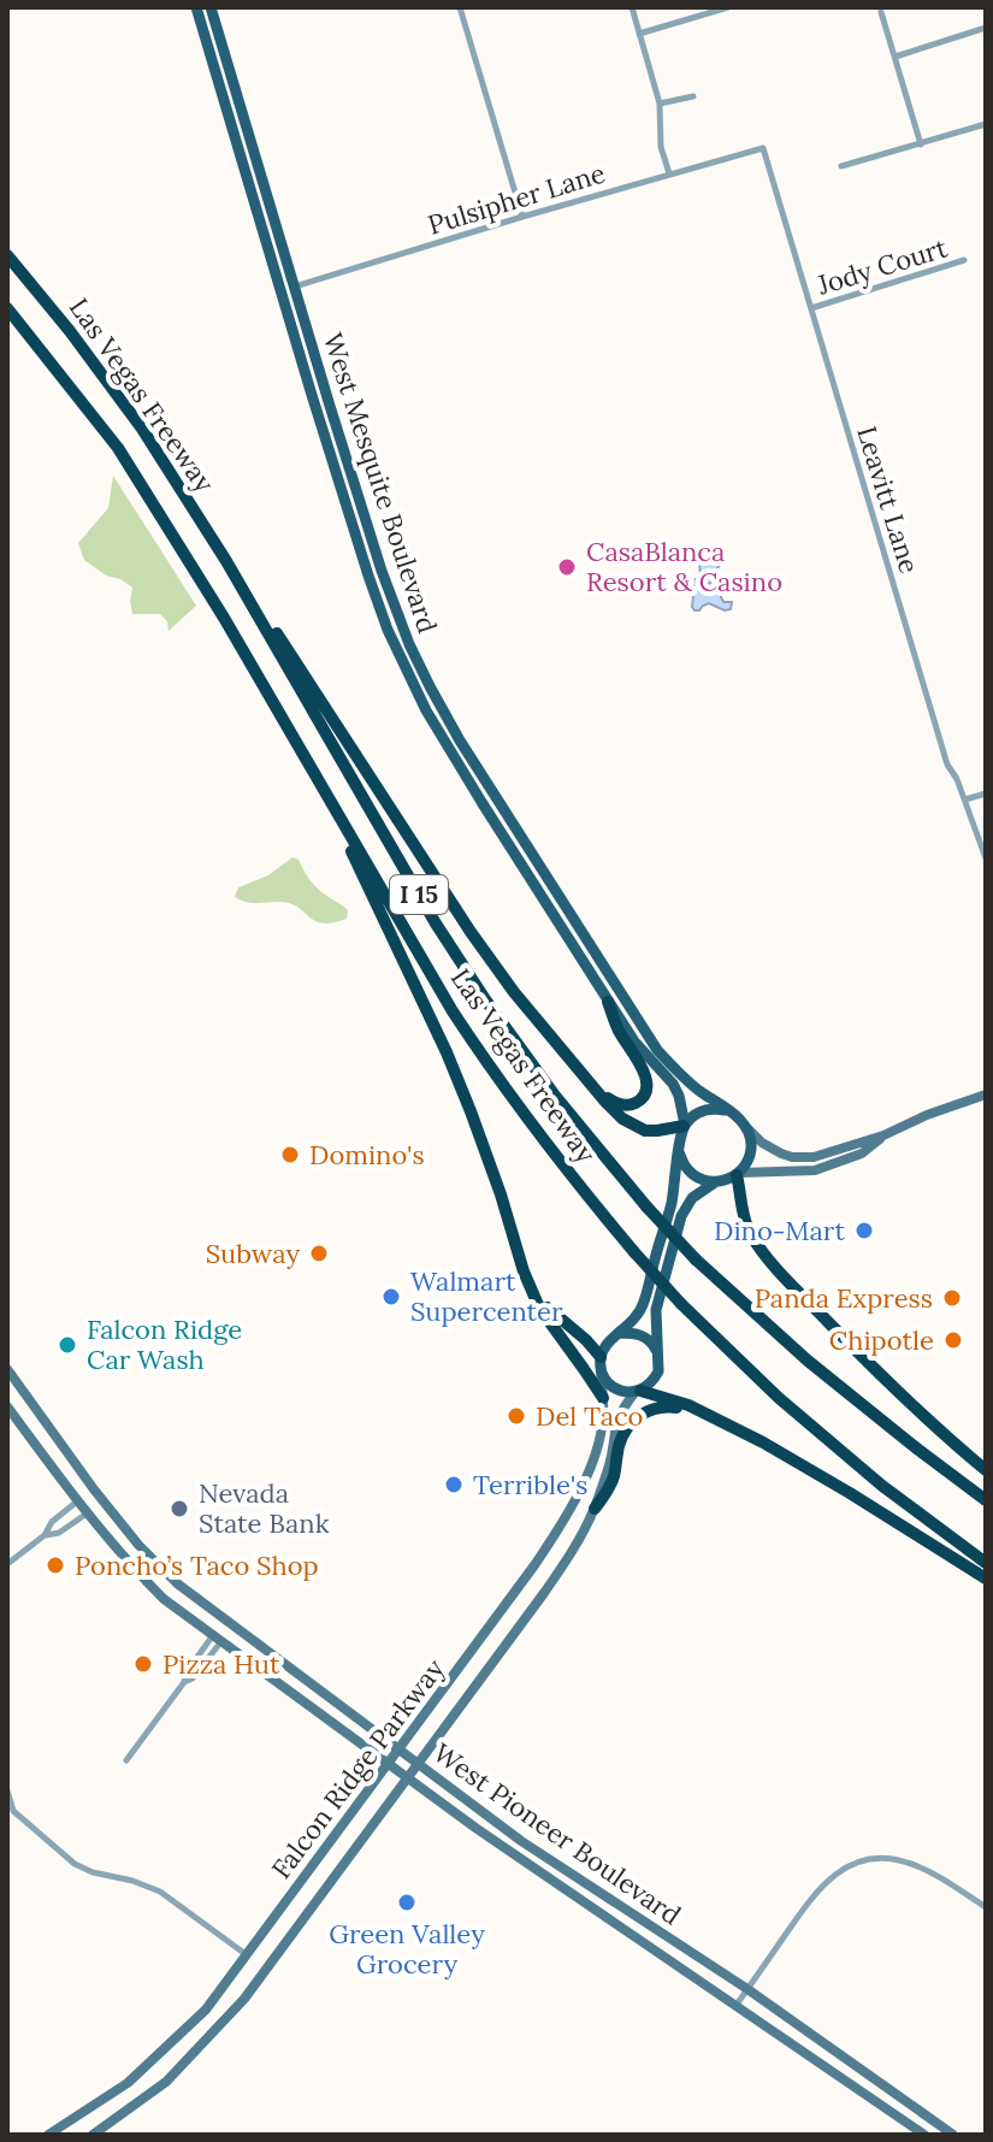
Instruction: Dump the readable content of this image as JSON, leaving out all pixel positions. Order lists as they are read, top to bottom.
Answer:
{
  "streets": {
    "highway": ["Las Vegas Freeway", "I 15"],
    "main road": ["West Mesquite Boulevard", "Falcon Ridge Parkway", "West Pioneer Boulevard"],
    "street": ["Pulsipher Lane", "Jody Court", "Leavitt Lane"]
  },
  "crossings": [
    ["Pulsipher Lane", "West Mesquite Boulevard"],
    ["Pulsipher Lane", "Leavitt Lane"],
    ["Jody Court", "Leavitt Lane"],
    ["West Mesquite Boulevard", "Falcon Ridge Parkway"],
    ["Falcon Ridge Parkway", "West Pioneer Boulevard"]
  ],
  "places": [
    "CasaBlanca Resort & Casino",
    "Domino's",
    "Dino-Mart",
    "Subway",
    "Walmart Supercenter",
    "Panda Express",
    "Chipotle",
    "Falcon Ridge Car Wash",
    "Del Taco",
    "Terrible's",
    "Nevada State Bank",
    "Poncho’s Taco Shop",
    "Pizza Hut",
    "Green Valley Grocery"
  ]
}
